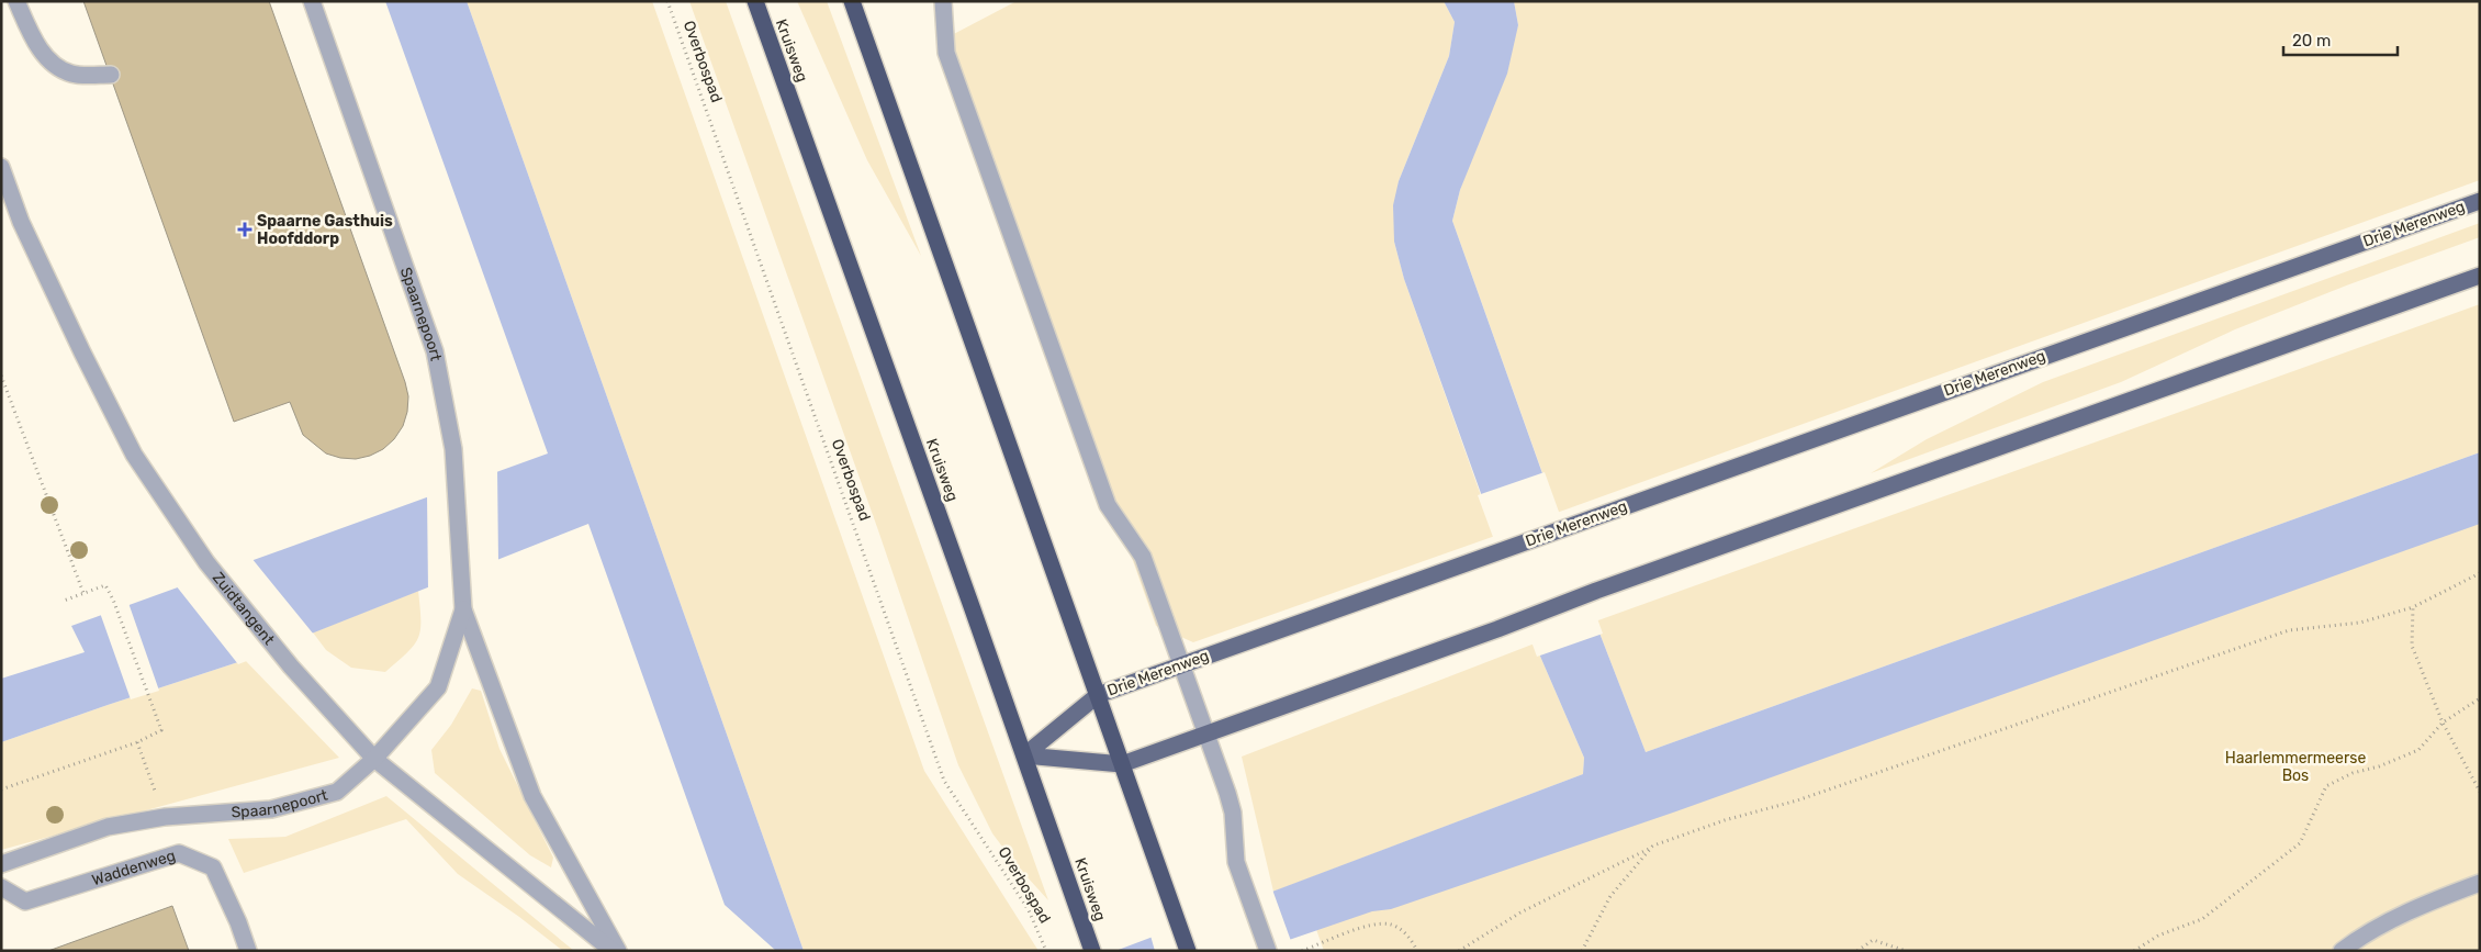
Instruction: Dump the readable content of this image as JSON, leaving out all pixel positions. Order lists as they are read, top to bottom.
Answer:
{
  "streets": {
    "highway": ["Kruisweg"],
    "main road": ["Drie Merenweg"],
    "street": ["Spaarnepoort", "Zuidtangent", "Waddenweg"],
    "path": ["Overbospad"]
  },
  "crossings": [
    ["Kruisweg", "Drie Merenweg"],
    ["Spaarnepoort", "Zuidtangent"]
  ],
  "parks": ["Haarlemmermeerse Bos"],
  "places": {
    "health": ["Spaarne Gasthuis Hoofddorp"]
  },
  "scale_bar": "20 m"
}
